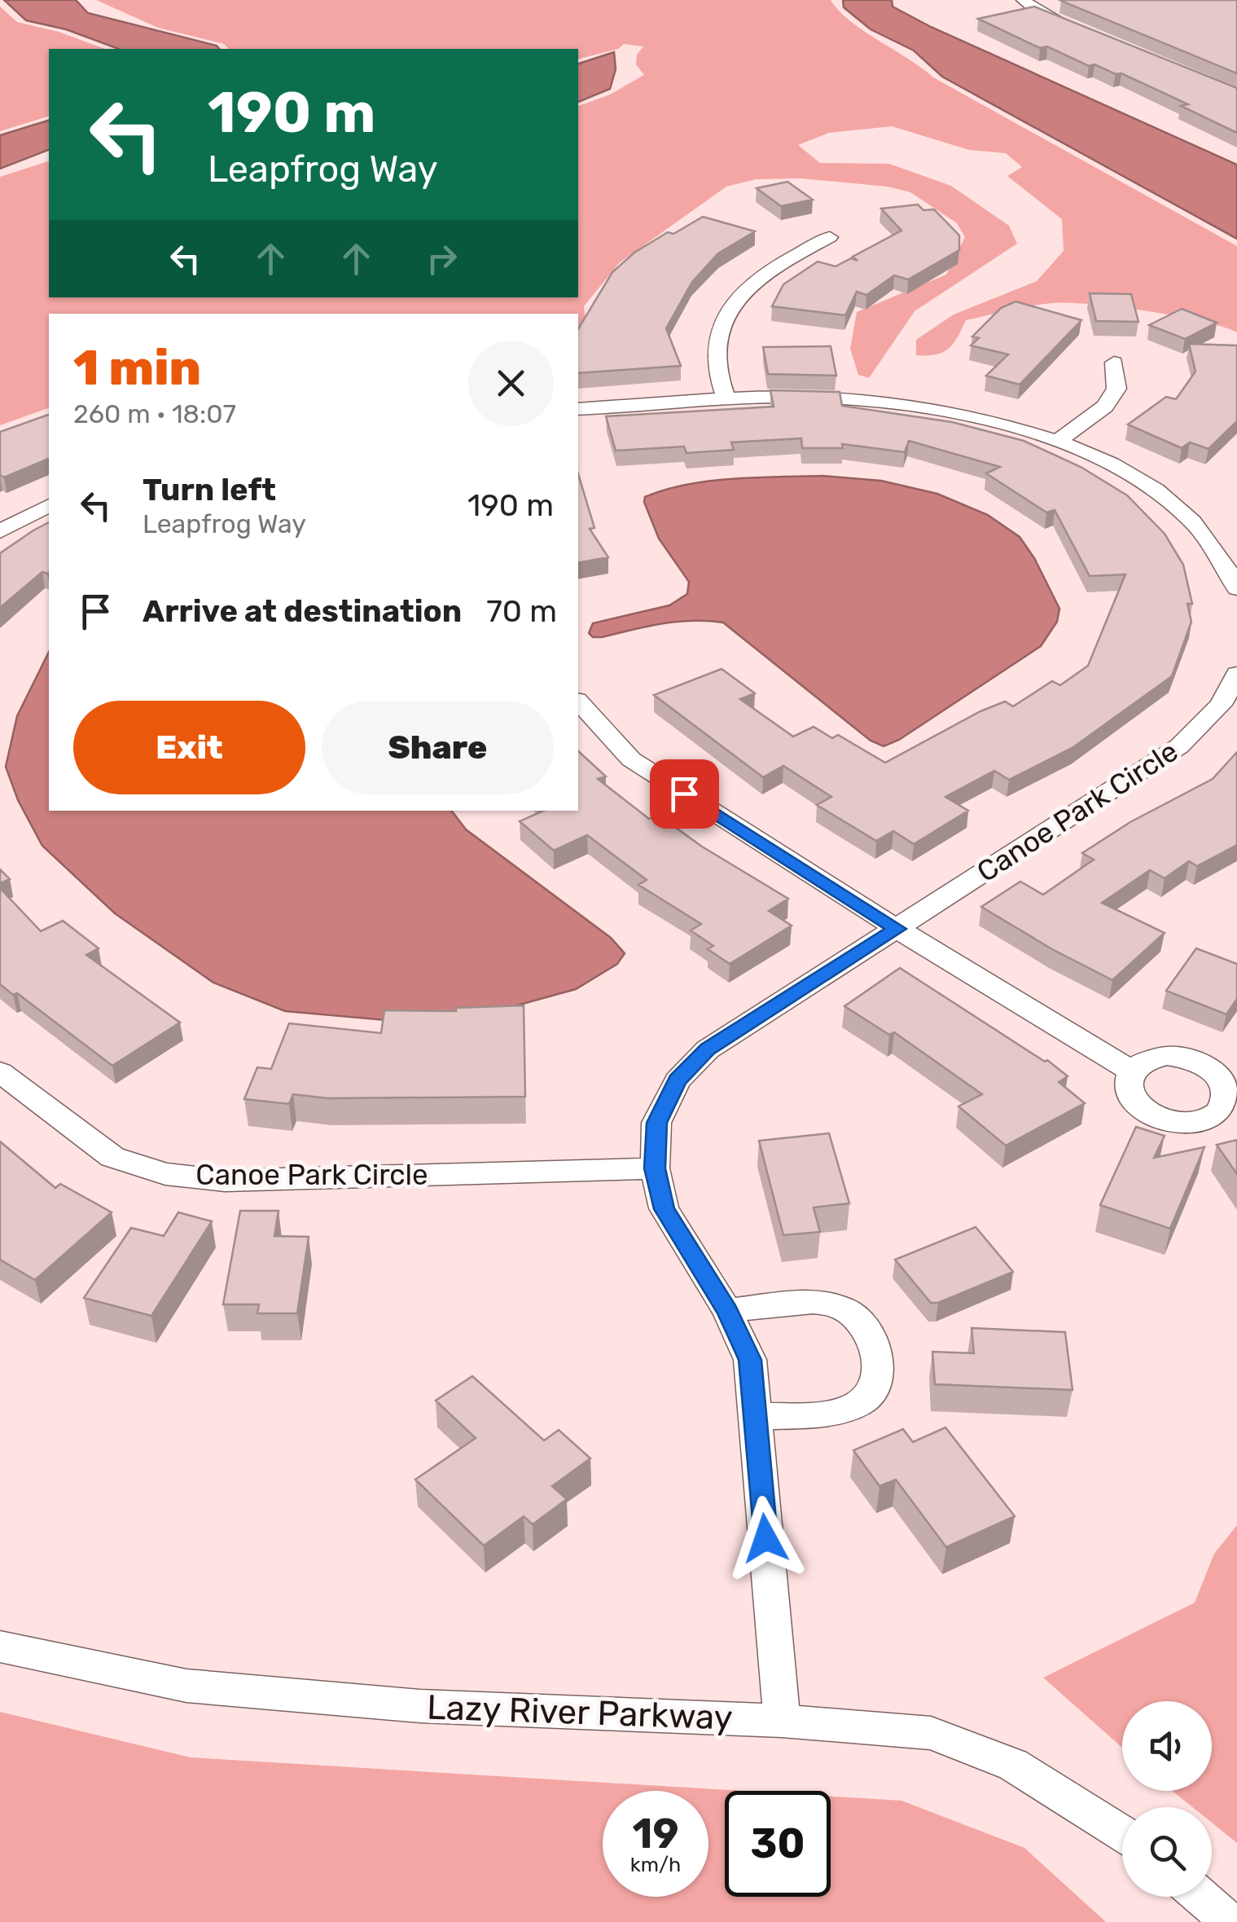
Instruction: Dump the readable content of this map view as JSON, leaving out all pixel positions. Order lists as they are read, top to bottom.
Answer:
{
  "streets": {
    "street": ["Canoe Park Circle", "Lazy River Parkway"]
  },
  "crossings": [
    ["Canoe Park Circle", "Lazy River Parkway"]
  ],
  "page": {
    "turn": ["190 m", "Leapfrog Way"],
    "heading": ["1 min", "260 m · 18:07"],
    "list": [
      {
        "name": "Turn left",
        "note": "Leapfrog Way",
        "value": "190 m"
      },
      {
        "name": "Arrive at destination",
        "value": "70 m"
      }
    ],
    "buttons": ["Exit", "Share"],
    "speed": "19 km/h",
    "limit": "30"
  }
}
